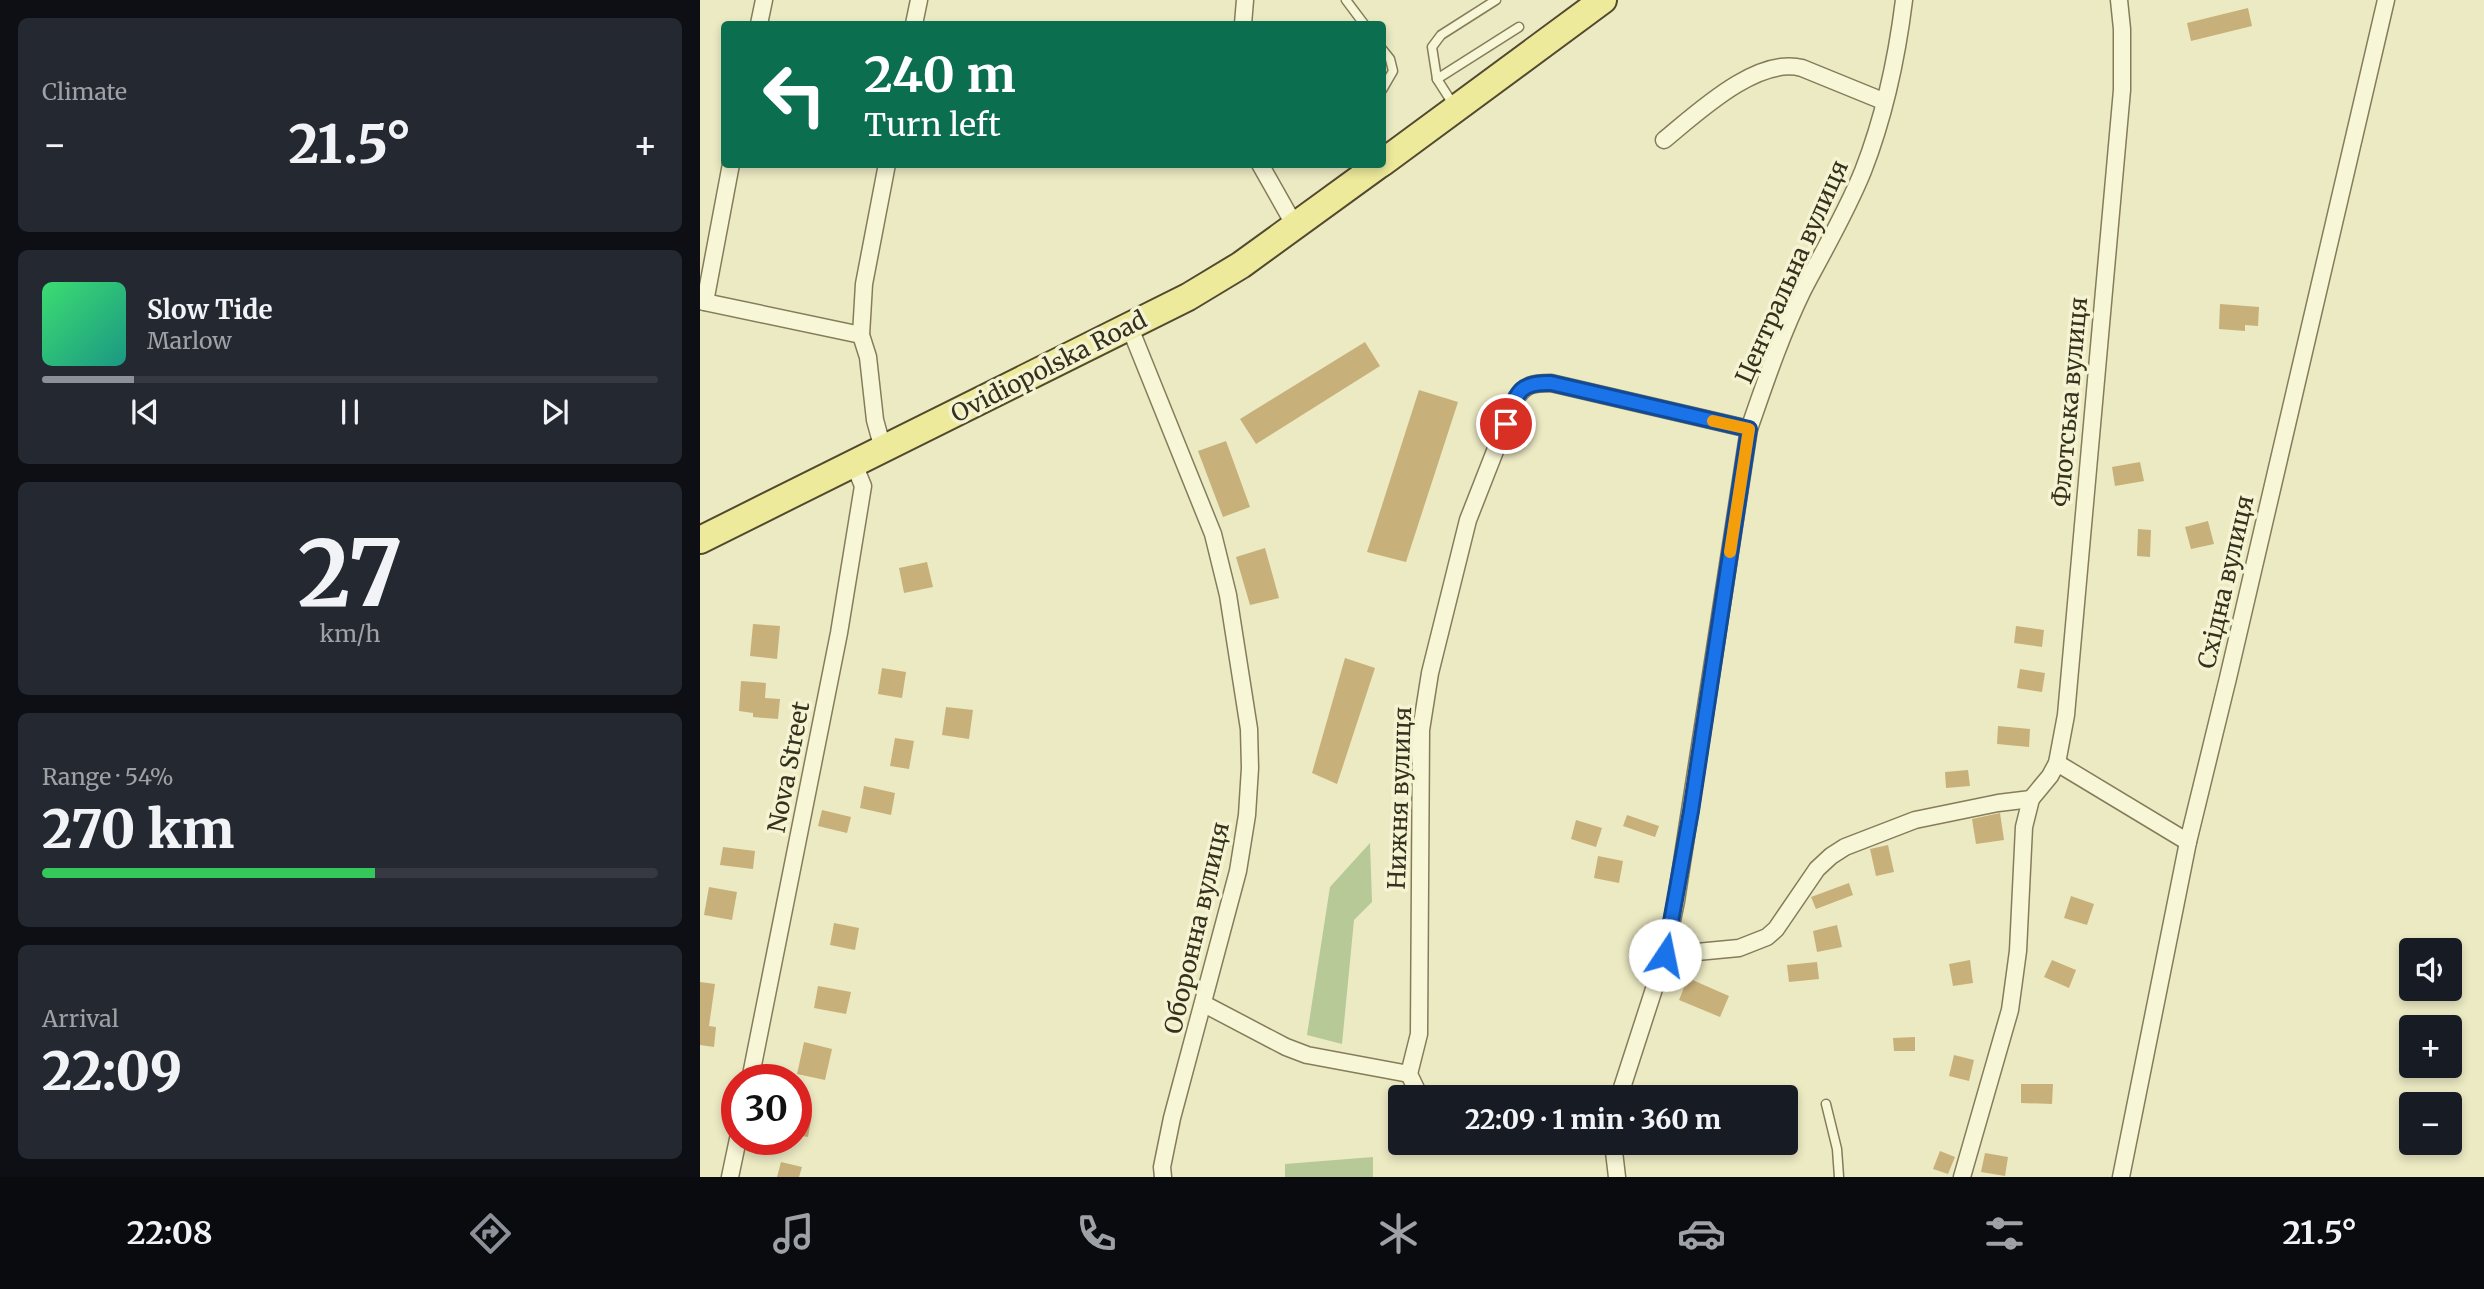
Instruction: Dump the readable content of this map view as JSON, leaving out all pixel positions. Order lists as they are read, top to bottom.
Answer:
{
  "streets": {
    "main road": ["Ovidiopolska Road"],
    "street": [
      "Центральна вулиця",
      "Флотська вулиця",
      "Східна вулиця",
      "Nova Street",
      "Нижня вулиця",
      "Оборонна вулиця"
    ]
  },
  "crossings": [
    ["Центральна вулиця", "Нижня вулиця"],
    ["Ovidiopolska Road", "Nova Street"],
    ["Ovidiopolska Road", "Оборонна вулиця"]
  ],
  "page": {
    "tile": [
      "Climate",
      ["27", "km/h"],
      ["Range · 54%", "270 km"],
      ["Arrival", "22:09"]
    ],
    "turn": ["240 m", "Turn left"],
    "heat": ["−", "21.5°", "+"],
    "song": ["Slow Tide", "Marlow"],
    "map_buttons": ["+", "−"],
    "limit": "30",
    "trip": "22:09 · 1 min · 360 m",
    "tabs": ["22:08", "21.5°"]
  }
}
